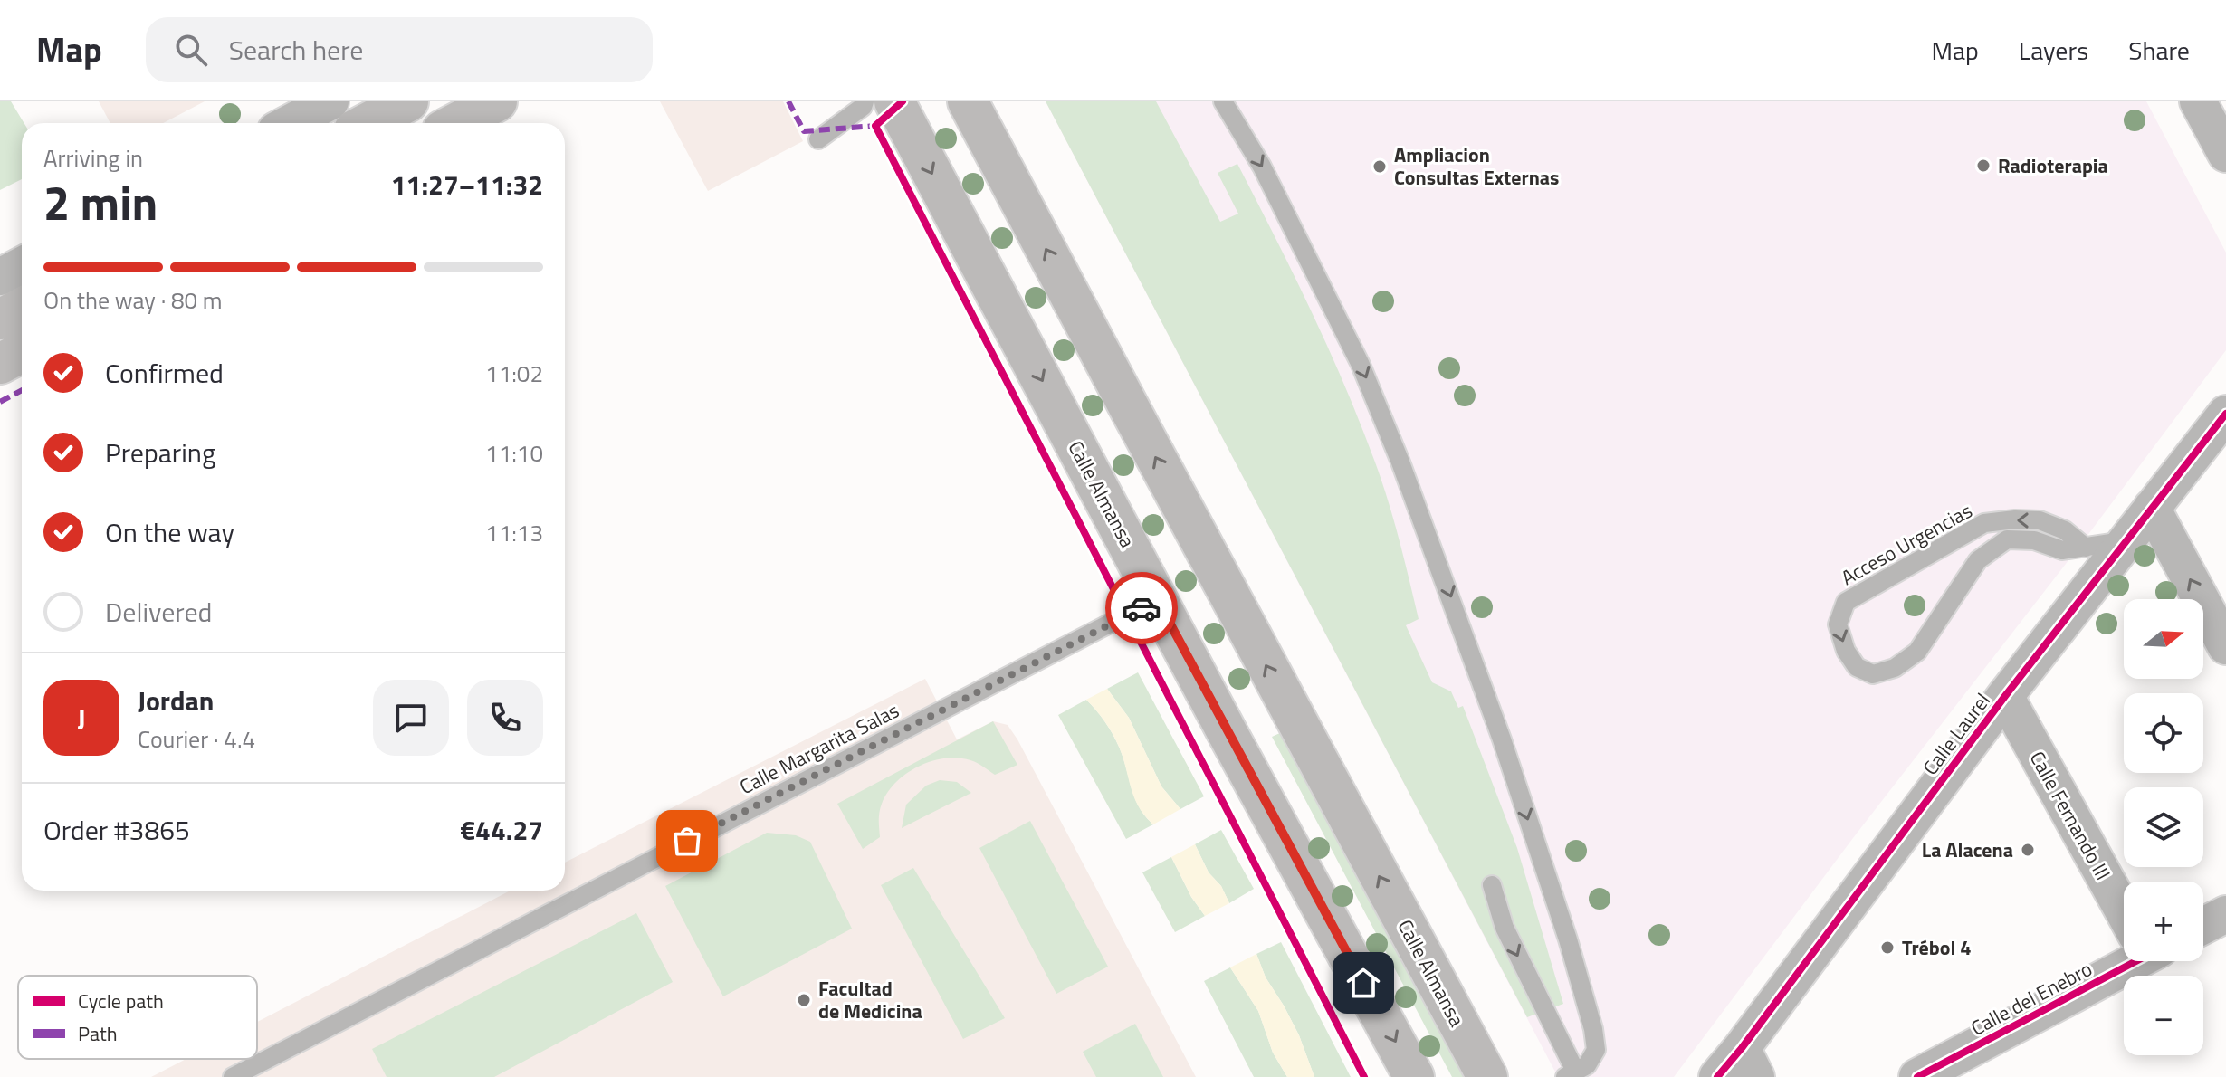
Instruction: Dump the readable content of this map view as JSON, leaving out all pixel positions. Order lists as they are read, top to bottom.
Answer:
{
  "streets": {
    "main road": ["Calle Almansa"],
    "street": ["Calle Laurel", "Calle Fernando III", "Calle del Enebro"],
    "lane": ["Acceso Urgencias", "Calle Margarita Salas"]
  },
  "crossings": [
    ["Calle Almansa", "Calle Margarita Salas"],
    ["Calle Laurel", "Calle Fernando III"]
  ],
  "places": [
    "Radioterapia",
    "Ampliacion Consultas Externas",
    "La Alacena",
    "Trébol 4",
    "Facultad de Medicina"
  ],
  "legend": ["Cycle path", "Path"],
  "north": "right",
  "page": {
    "header": "Map",
    "search": "Search here",
    "nav": ["Map", "Layers", "Share"],
    "heading": ["2 min", "Arriving in", "11:27–11:32"],
    "panel": [
      "Jordan",
      "Courier · 4.4",
      "Order #3865",
      "€44.27"
    ],
    "bar": "On the way · 80 m",
    "list": [
      ["Confirmed", "11:02"],
      ["Preparing", "11:10"],
      ["On the way", "11:13"],
      "Delivered"
    ],
    "map_buttons": ["+", "−"],
    "round": "J"
  }
}
